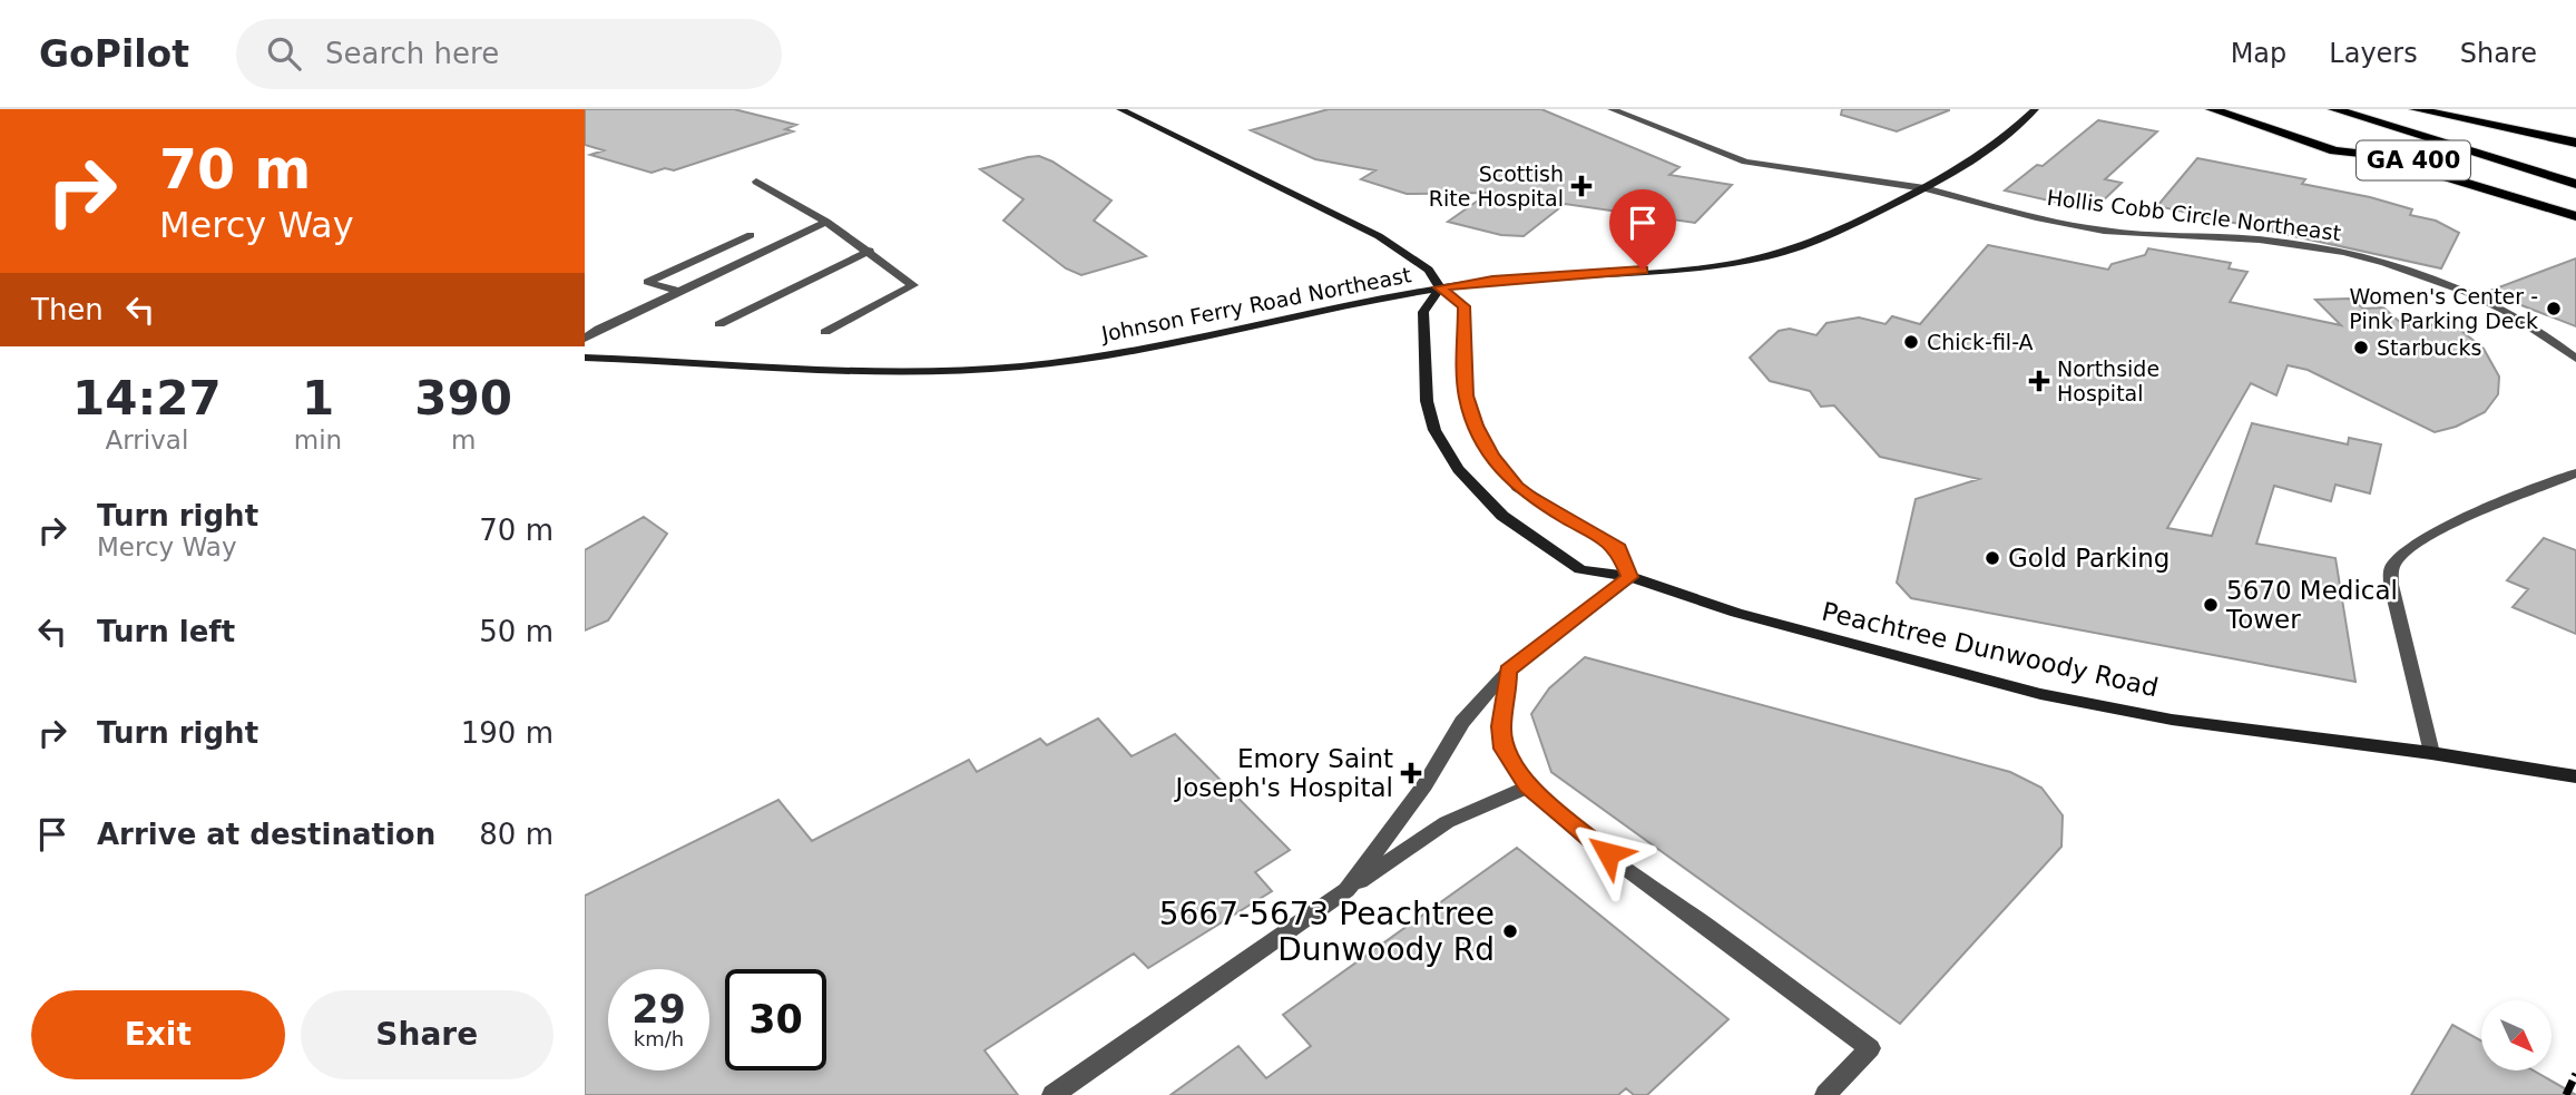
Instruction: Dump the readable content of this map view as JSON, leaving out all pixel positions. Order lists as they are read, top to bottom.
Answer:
{
  "streets": {
    "highway": ["GA 400"],
    "main road": ["Johnson Ferry Road Northeast", "Peachtree Dunwoody Road"],
    "street": ["Hollis Cobb Circle Northeast"]
  },
  "crossings": [
    ["Hollis Cobb Circle Northeast", "Johnson Ferry Road Northeast"],
    ["Johnson Ferry Road Northeast", "Peachtree Dunwoody Road"]
  ],
  "places": {
    "health": ["Scottish Rite Hospital", "Northside Hospital", "Emory Saint Joseph's Hospital"],
    "other": [
      "Women's Center - Pink Parking Deck",
      "Chick-fil-A",
      "Starbucks",
      "Gold Parking",
      "5670 Medical Tower",
      "5667-5673 Peachtree Dunwoody Rd"
    ]
  },
  "north": "bottom right",
  "page": {
    "header": "GoPilot",
    "search": "Search here",
    "nav": ["Map", "Layers", "Share"],
    "turn": ["70 m", "Mercy Way"],
    "then": "Then",
    "eta": [
      "14:27",
      "Arrival",
      "1",
      "min",
      "390",
      "m"
    ],
    "list": [
      {
        "name": "Turn right",
        "note": "Mercy Way",
        "value": "70 m"
      },
      {
        "name": "Turn left",
        "value": "50 m"
      },
      {
        "name": "Turn right",
        "value": "190 m"
      },
      {
        "name": "Arrive at destination",
        "value": "80 m"
      }
    ],
    "speed": "29 km/h",
    "limit": "30",
    "buttons": ["Exit", "Share"]
  }
}
